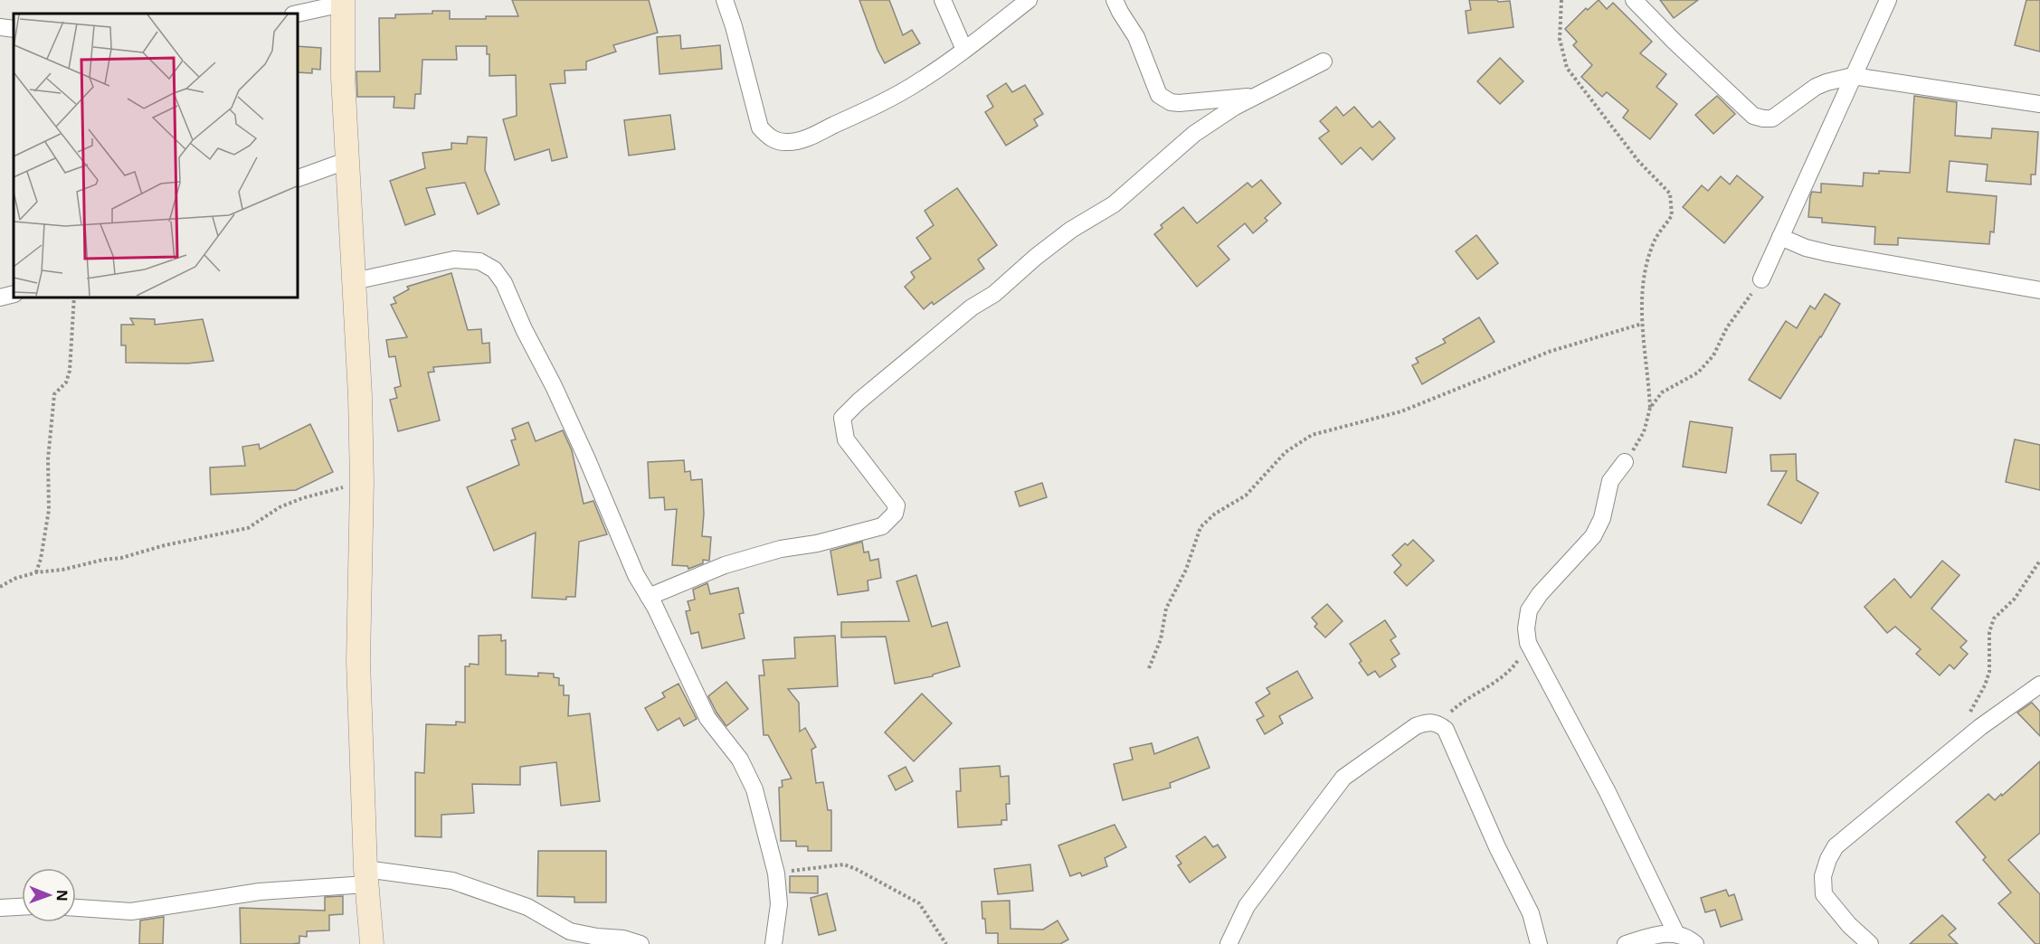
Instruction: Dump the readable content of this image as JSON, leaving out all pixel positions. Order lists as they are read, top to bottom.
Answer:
{
  "north": "right"
}
